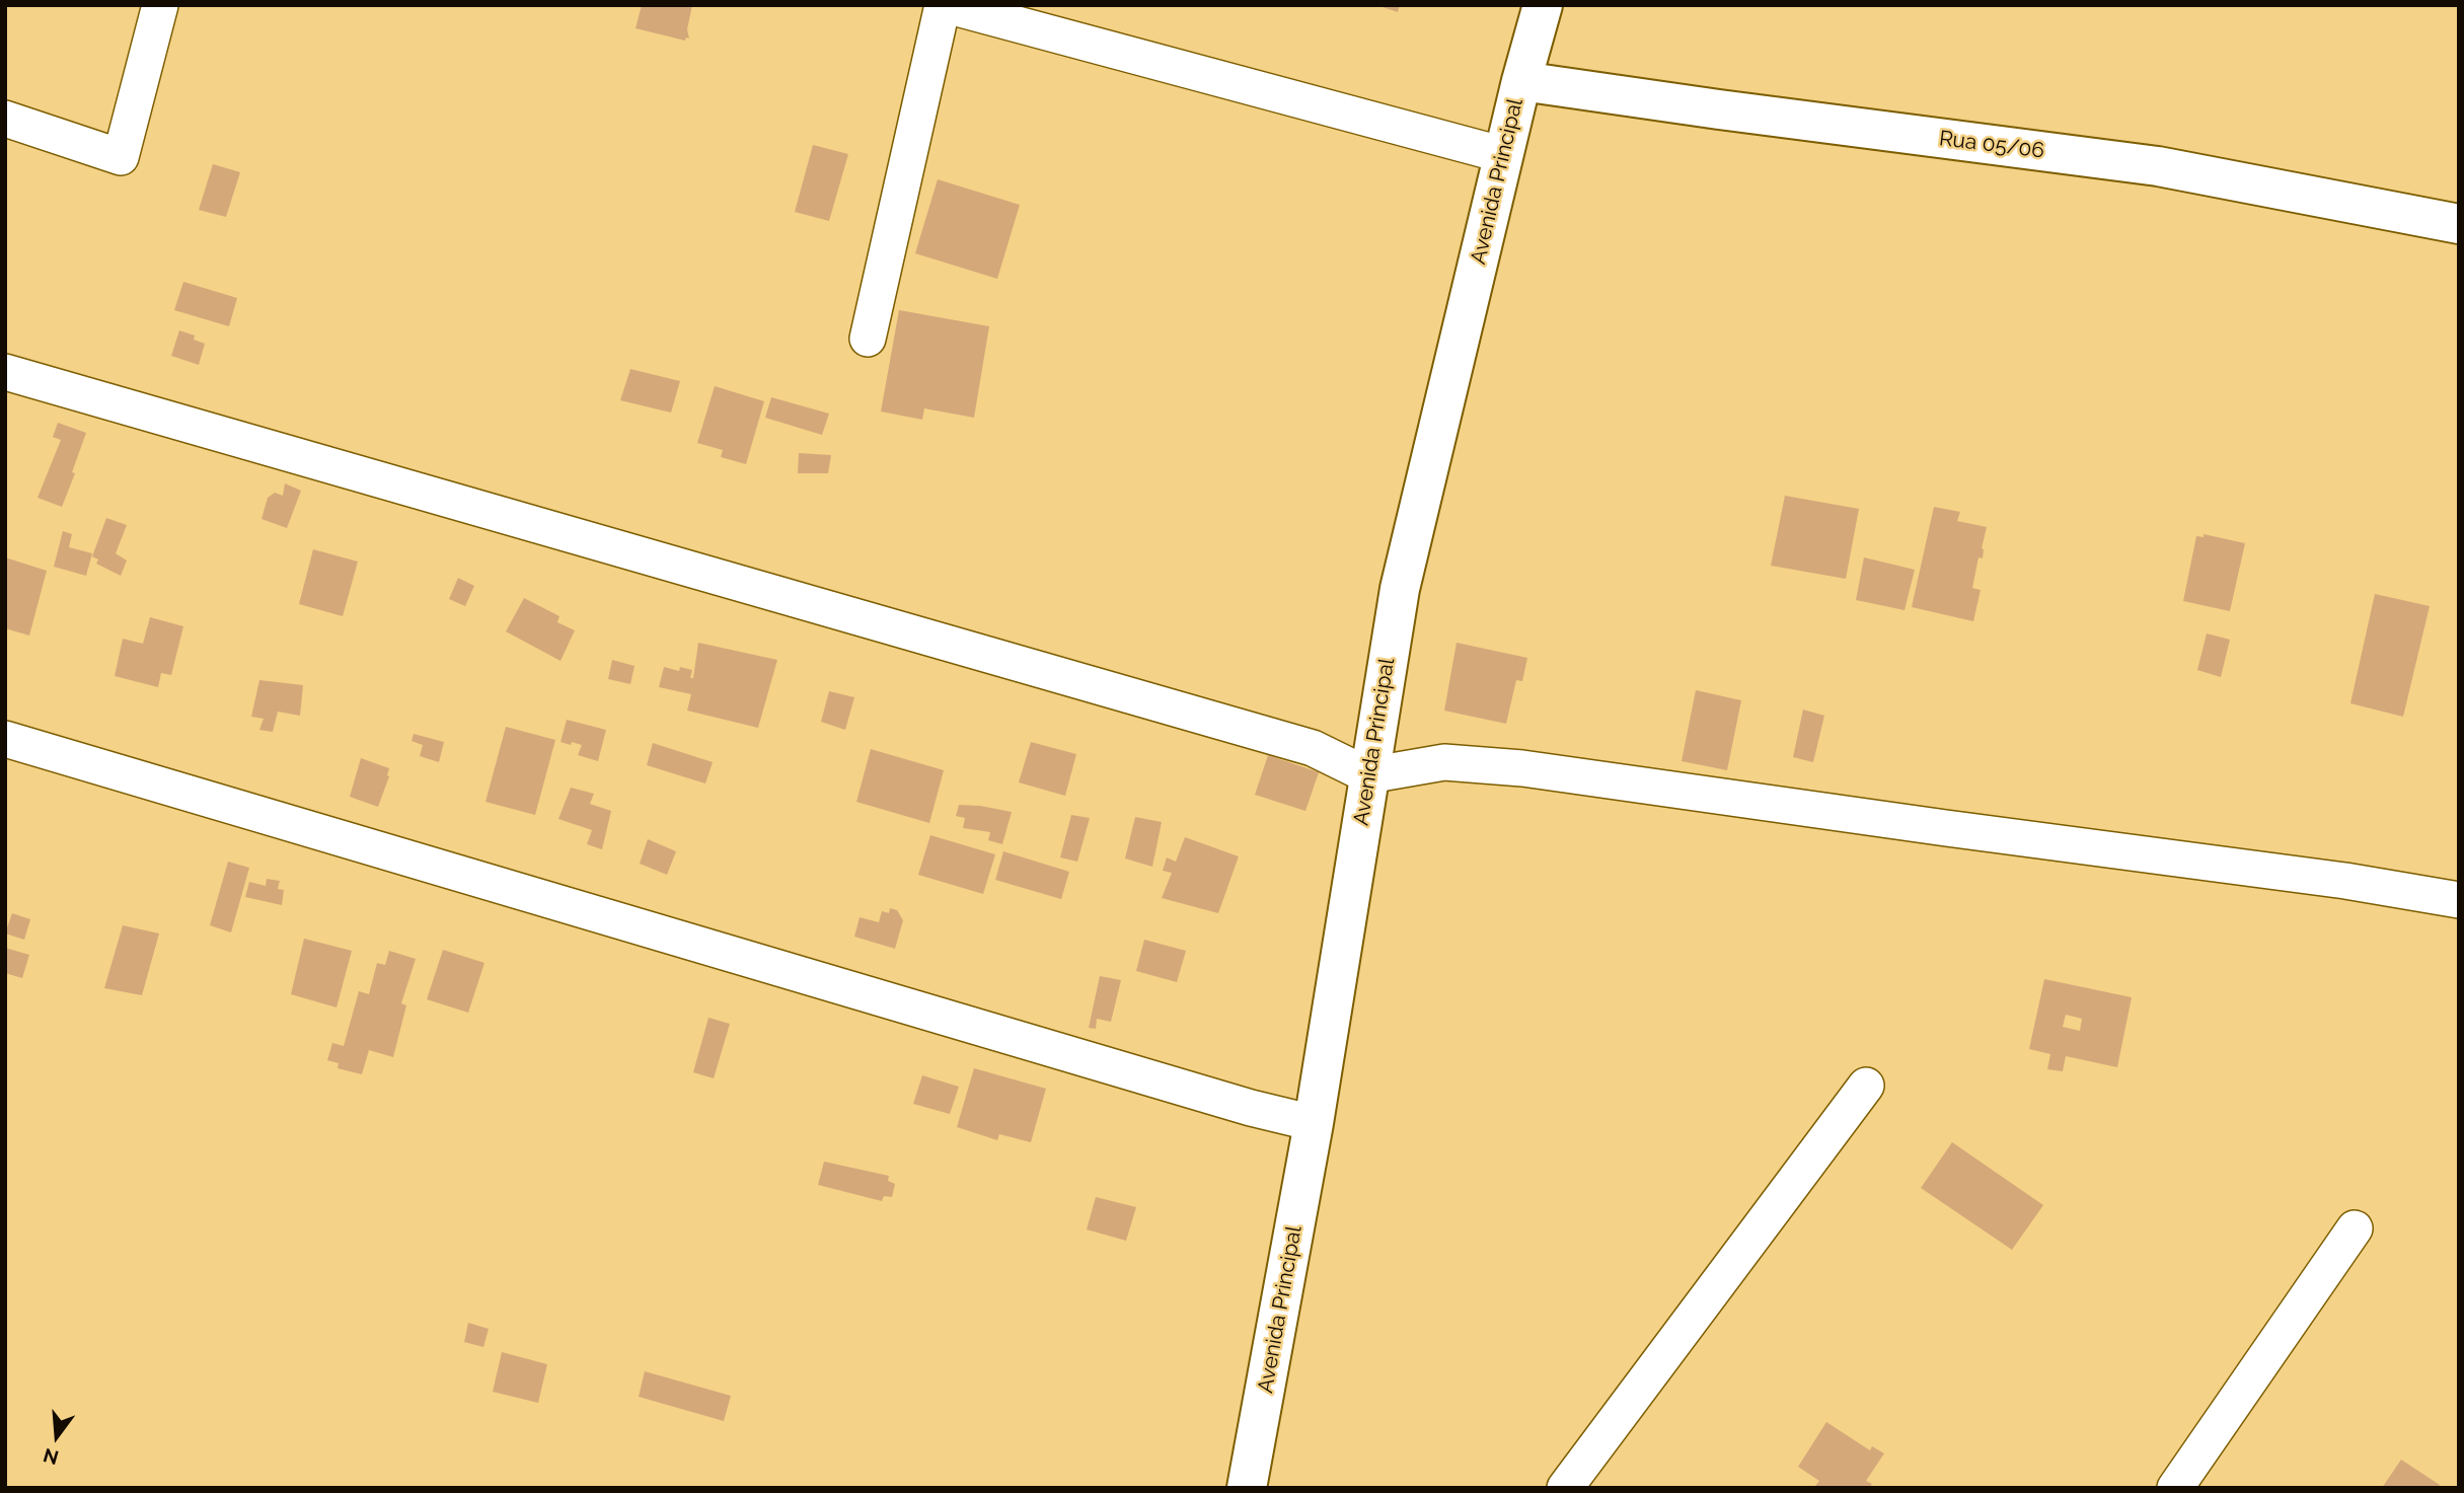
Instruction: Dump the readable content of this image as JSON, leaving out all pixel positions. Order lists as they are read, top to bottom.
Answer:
{
  "streets": {
    "street": ["Rua 05/06", "Avenida Principal"]
  },
  "crossings": [
    ["Rua 05/06", "Avenida Principal"]
  ],
  "north": "bottom"
}
